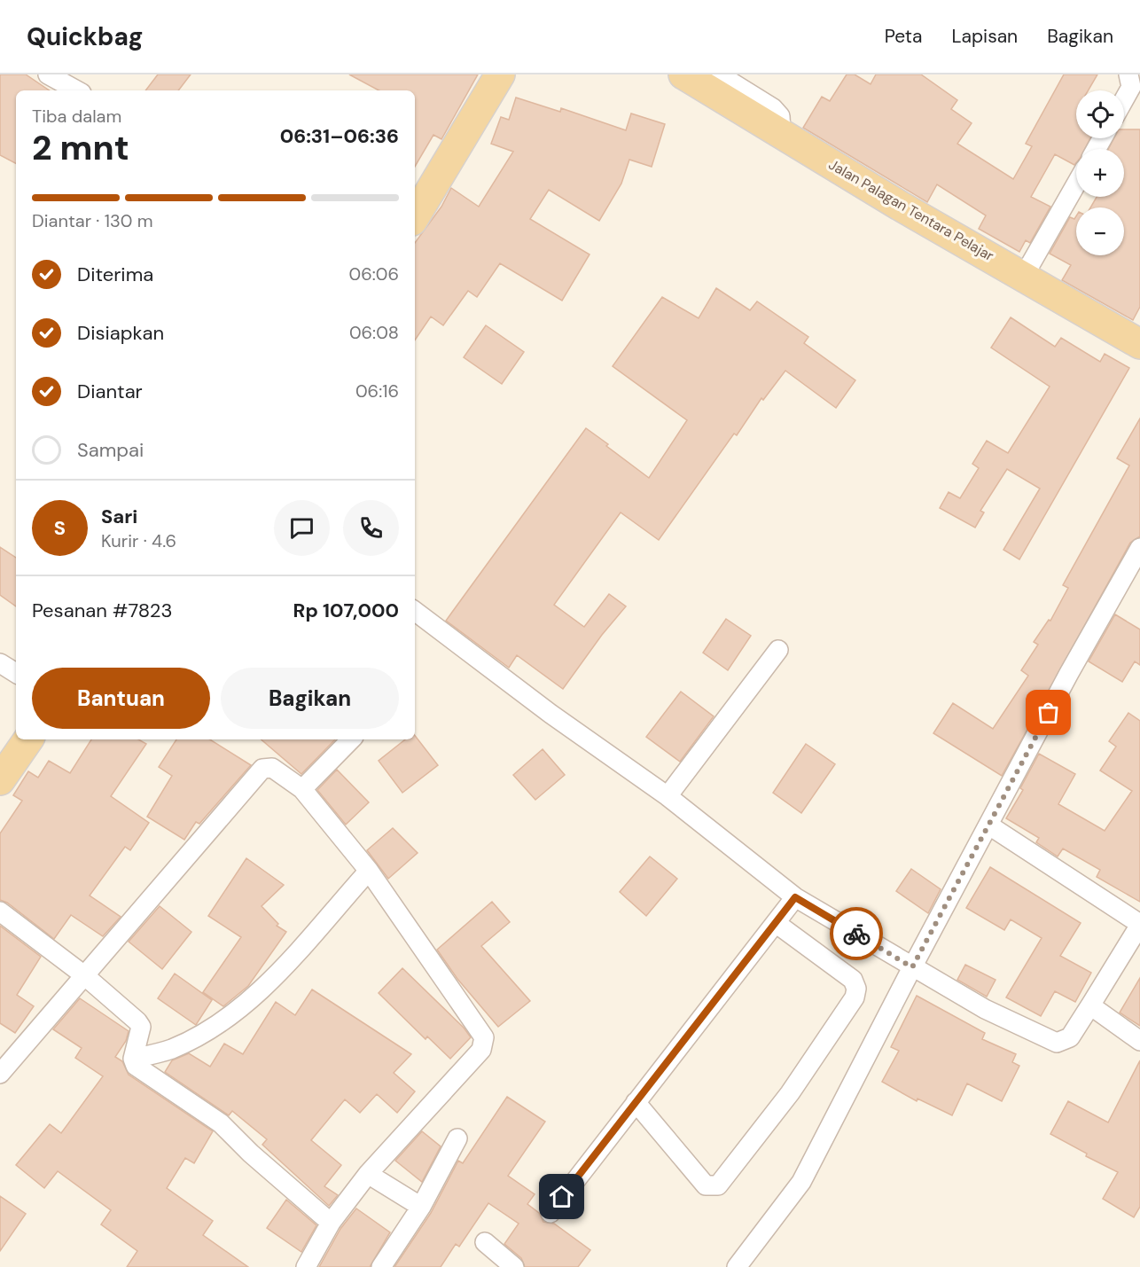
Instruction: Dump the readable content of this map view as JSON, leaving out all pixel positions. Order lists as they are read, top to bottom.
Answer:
{
  "streets": {
    "main road": ["Jalan Palagan Tentara Pelajar"]
  },
  "page": {
    "header": "Quickbag",
    "nav": ["Peta", "Lapisan", "Bagikan"],
    "map_buttons": ["+", "−"],
    "heading": ["2 mnt", "Tiba dalam", "06:31–06:36"],
    "panel": [
      "Sari",
      "Kurir · 4.6",
      "Pesanan #7823",
      "Rp 107,000"
    ],
    "bar": "Diantar · 130 m",
    "list": [
      ["Diterima", "06:06"],
      ["Disiapkan", "06:08"],
      ["Diantar", "06:16"],
      "Sampai"
    ],
    "round": "S",
    "buttons": ["Bantuan", "Bagikan"]
  }
}
